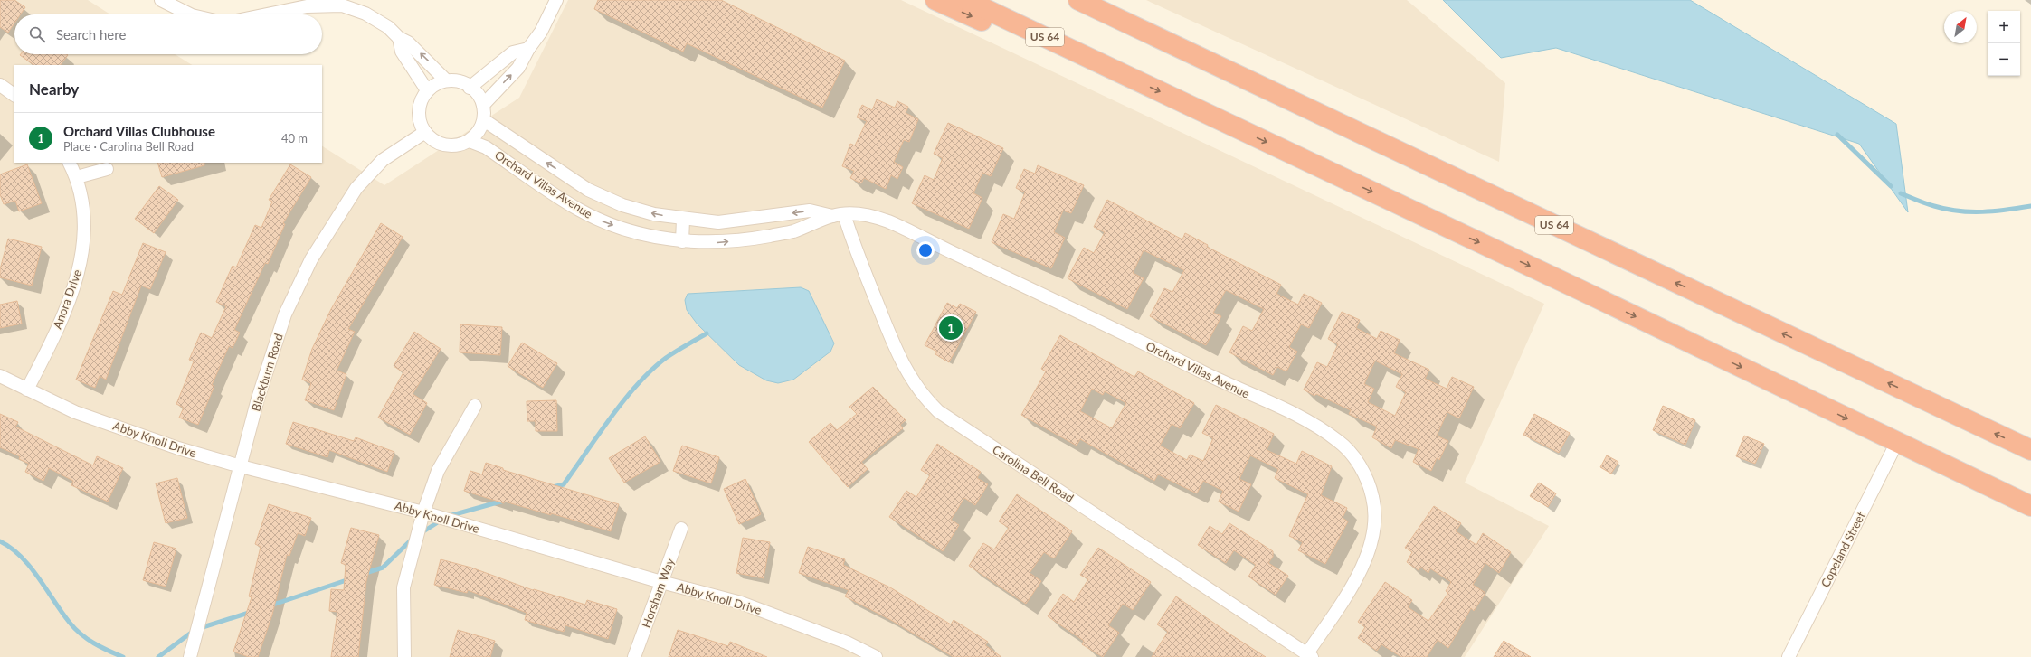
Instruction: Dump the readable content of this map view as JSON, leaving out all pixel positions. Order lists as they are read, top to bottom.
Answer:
{
  "streets": {
    "highway": ["US 64"],
    "street": [
      "Orchard Villas Avenue",
      "Anora Drive",
      "Blackburn Road",
      "Abby Knoll Drive",
      "Carolina Bell Road",
      "Copeland Street",
      "Horsham Way"
    ]
  },
  "crossings": [
    ["US 64", "Copeland Street"],
    ["Orchard Villas Avenue", "Blackburn Road"],
    ["Orchard Villas Avenue", "Carolina Bell Road"],
    ["Anora Drive", "Abby Knoll Drive"],
    ["Blackburn Road", "Abby Knoll Drive"],
    ["Abby Knoll Drive", "Horsham Way"]
  ],
  "north": "top right",
  "page": {
    "map_buttons": ["+", "−"],
    "search": "Search here",
    "heading": "Nearby",
    "list": [
      {
        "mark": "1",
        "name": "Orchard Villas Clubhouse",
        "note": "Place · Carolina Bell Road",
        "value": "40 m"
      }
    ],
    "pins": "1"
  }
}
